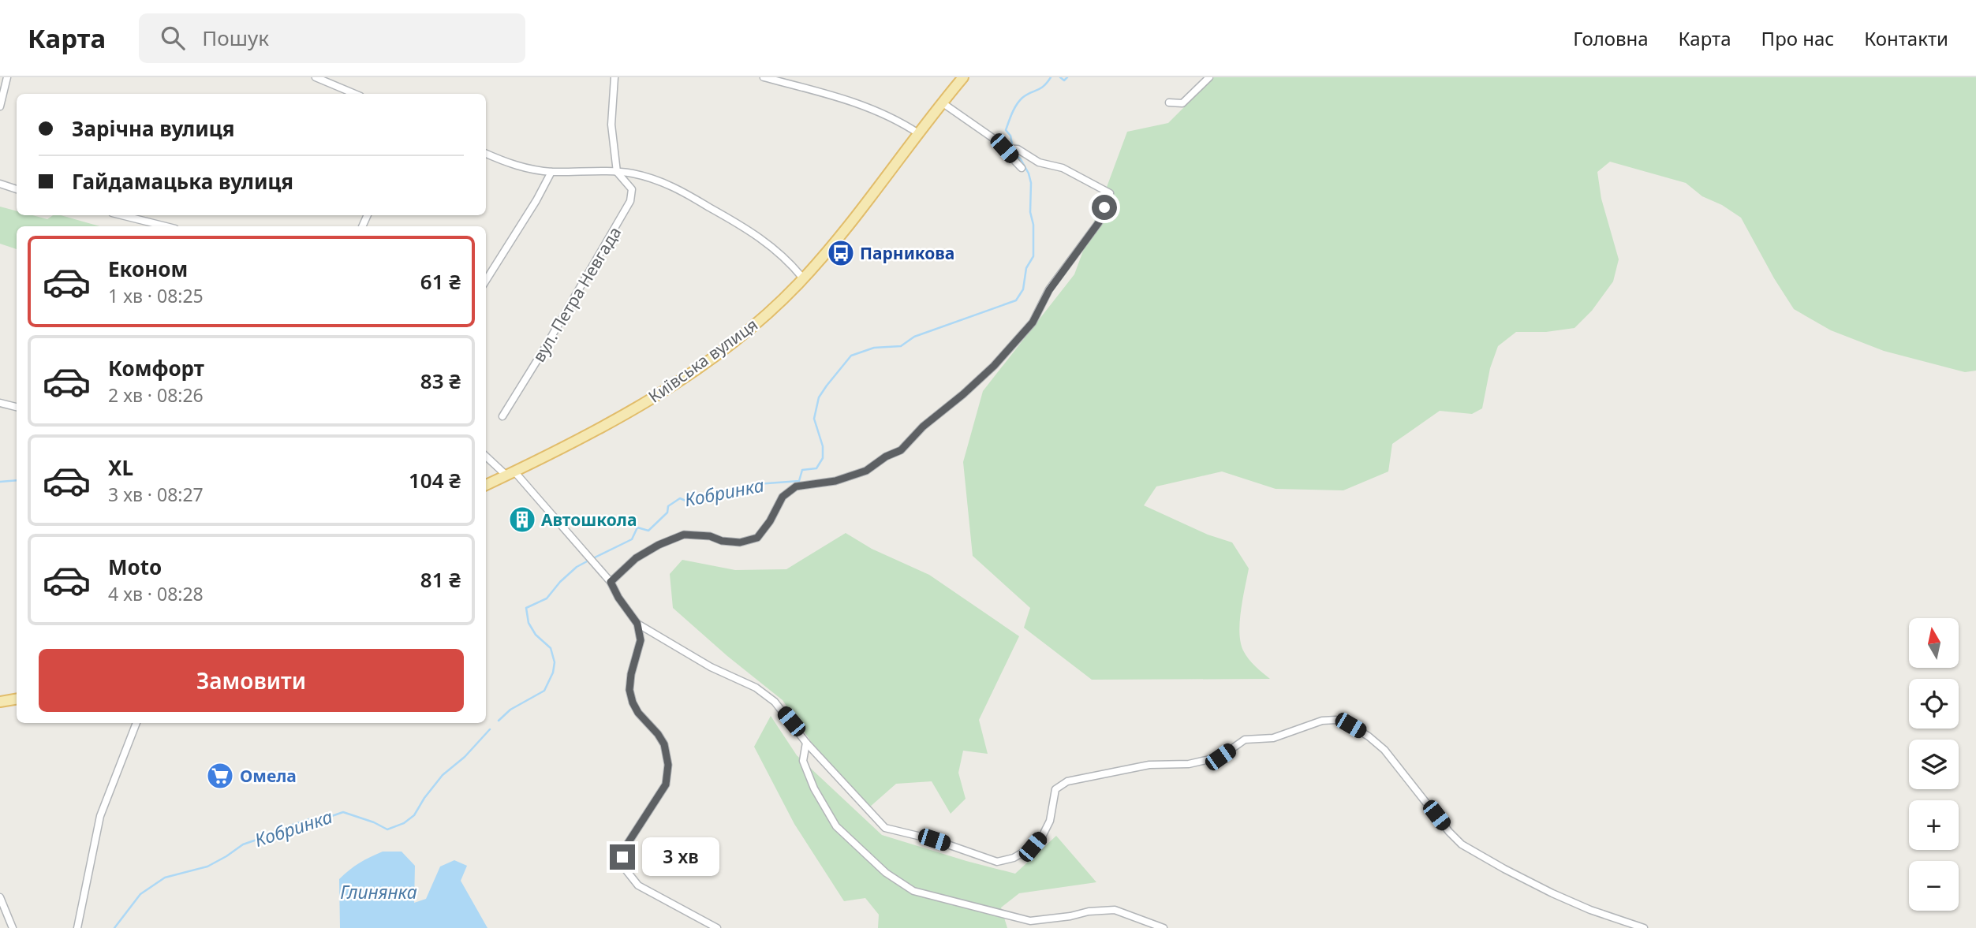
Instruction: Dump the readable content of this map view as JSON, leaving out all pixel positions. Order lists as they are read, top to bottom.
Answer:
{
  "streets": {
    "main road": ["Київська вулиця"],
    "street": ["вул. Петра Невгада"]
  },
  "water": ["Кобринка", "Глинянка"],
  "places": {
    "bus stop": ["Парникова"],
    "building": ["Автошкола"],
    "supermarket": ["Омела"]
  },
  "north": "top",
  "page": {
    "header": "Карта",
    "search": "Пошук",
    "nav": [
      "Головна",
      "Карта",
      "Про нас",
      "Контакти"
    ],
    "banner": ["Зарічна вулиця", "Гайдамацька вулиця"],
    "list": [
      {
        "name": "Економ",
        "note": "1 хв · 08:25",
        "value": "61 ₴"
      },
      {
        "name": "Комфорт",
        "note": "2 хв · 08:26",
        "value": "83 ₴"
      },
      {
        "name": "XL",
        "note": "3 хв · 08:27",
        "value": "104 ₴"
      },
      {
        "name": "Moto",
        "note": "4 хв · 08:28",
        "value": "81 ₴"
      }
    ],
    "map_buttons": ["+", "−"],
    "buttons": "Замовити",
    "bubble": "3 хв"
  }
}
